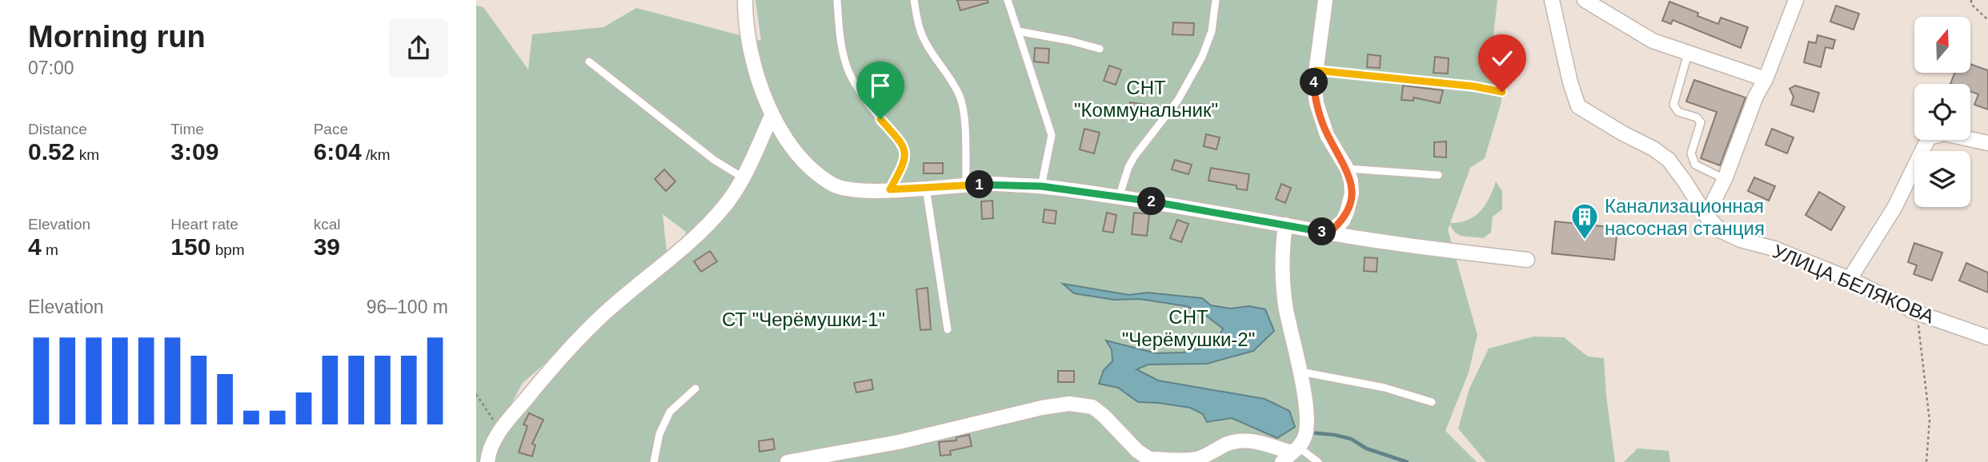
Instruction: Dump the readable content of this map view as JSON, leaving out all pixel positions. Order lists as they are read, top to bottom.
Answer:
{
  "streets": {
    "street": ["УЛИЦА БЕЛЯКОВА"]
  },
  "parks": ["СНТ \"Коммунальник\"", "СНТ \"Черёмушки-2\"", "СТ \"Черёмушки-1\""],
  "places": {
    "building": ["Канализационная насосная станция"]
  },
  "north": "top",
  "page": {
    "heading": ["Morning run", "07:00"],
    "pins": [
      "4",
      "1",
      "2",
      "3"
    ],
    "stats": [
      ["Distance", "0.52 km"],
      ["Time", "3:09"],
      ["Pace", "6:04 /km"],
      ["Elevation", "4 m"],
      ["Heart rate", "150 bpm"],
      ["kcal", "39"]
    ],
    "chart": ["Elevation", "96–100 m"]
  }
}
